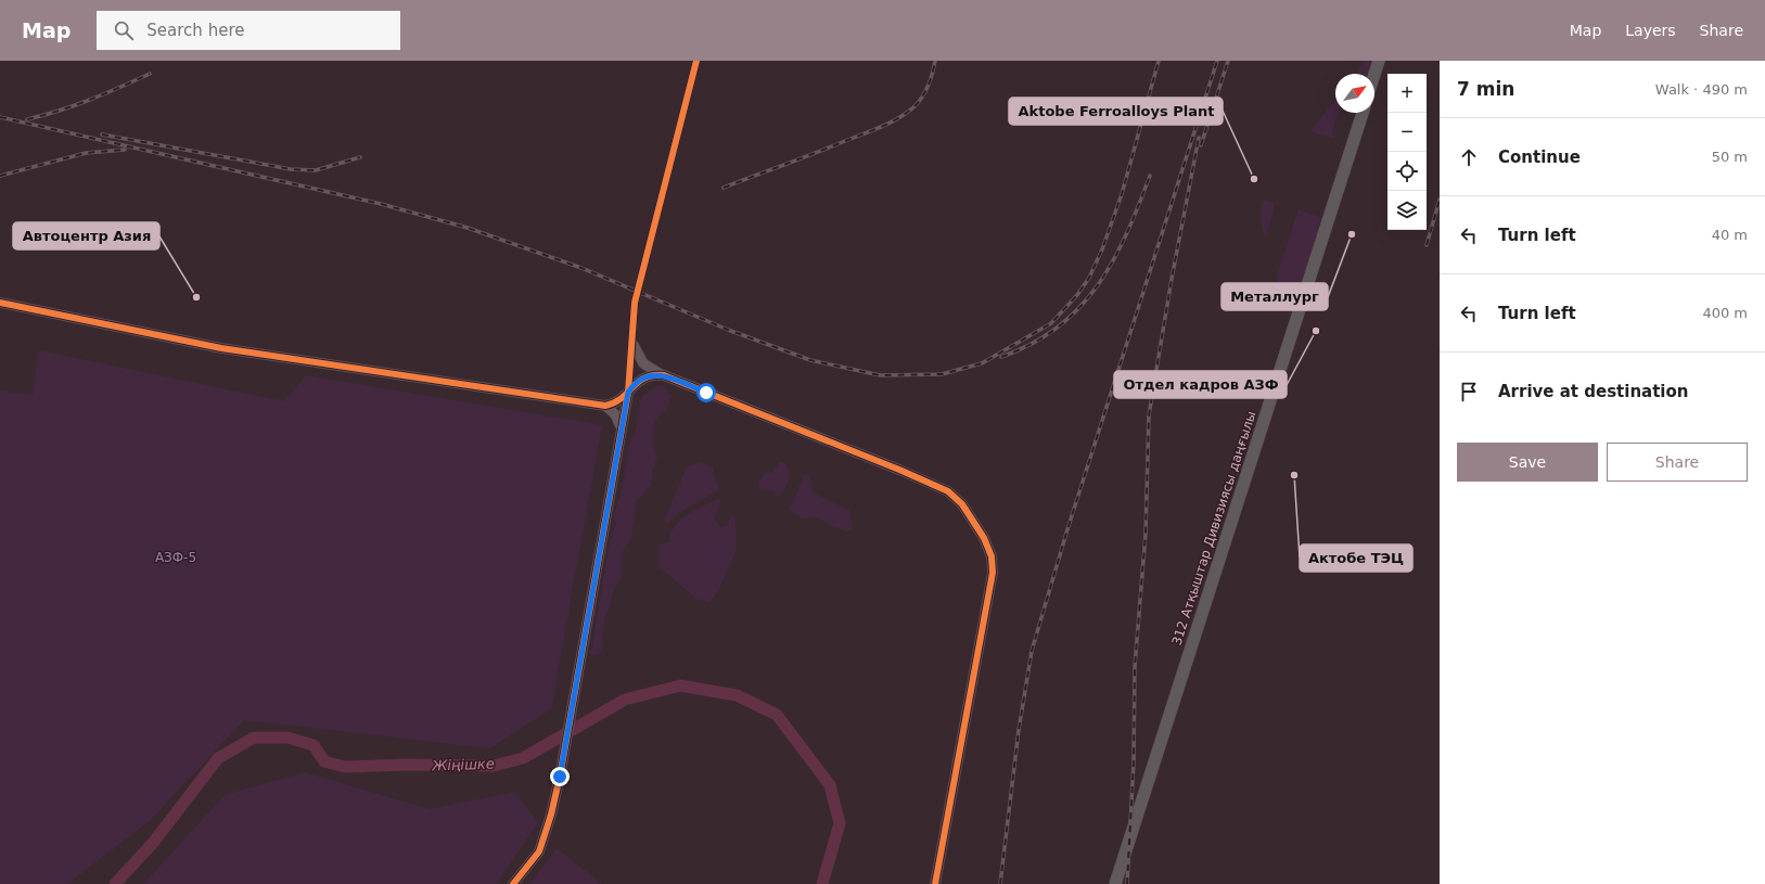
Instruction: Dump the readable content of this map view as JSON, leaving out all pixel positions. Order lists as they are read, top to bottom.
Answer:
{
  "streets": {
    "highway": ["312 Атқыштар Дивизиясы даңғылы"]
  },
  "water": ["Жіңішке"],
  "parks": ["АЗФ-5"],
  "places": [
    "Aktobe Ferroalloys Plant",
    "Металлург",
    "Автоцентр Азия",
    "Отдел кадров АЗФ",
    "Актобе ТЭЦ"
  ],
  "north": "top right",
  "page": {
    "header": "Map",
    "search": "Search here",
    "nav": ["Map", "Layers", "Share"],
    "heading": ["7 min", "Walk · 490 m"],
    "map_buttons": ["+", "−"],
    "list": [
      ["Continue", "50 m"],
      ["Turn left", "40 m"],
      ["Turn left", "400 m"],
      "Arrive at destination"
    ],
    "buttons": ["Save", "Share"]
  }
}
